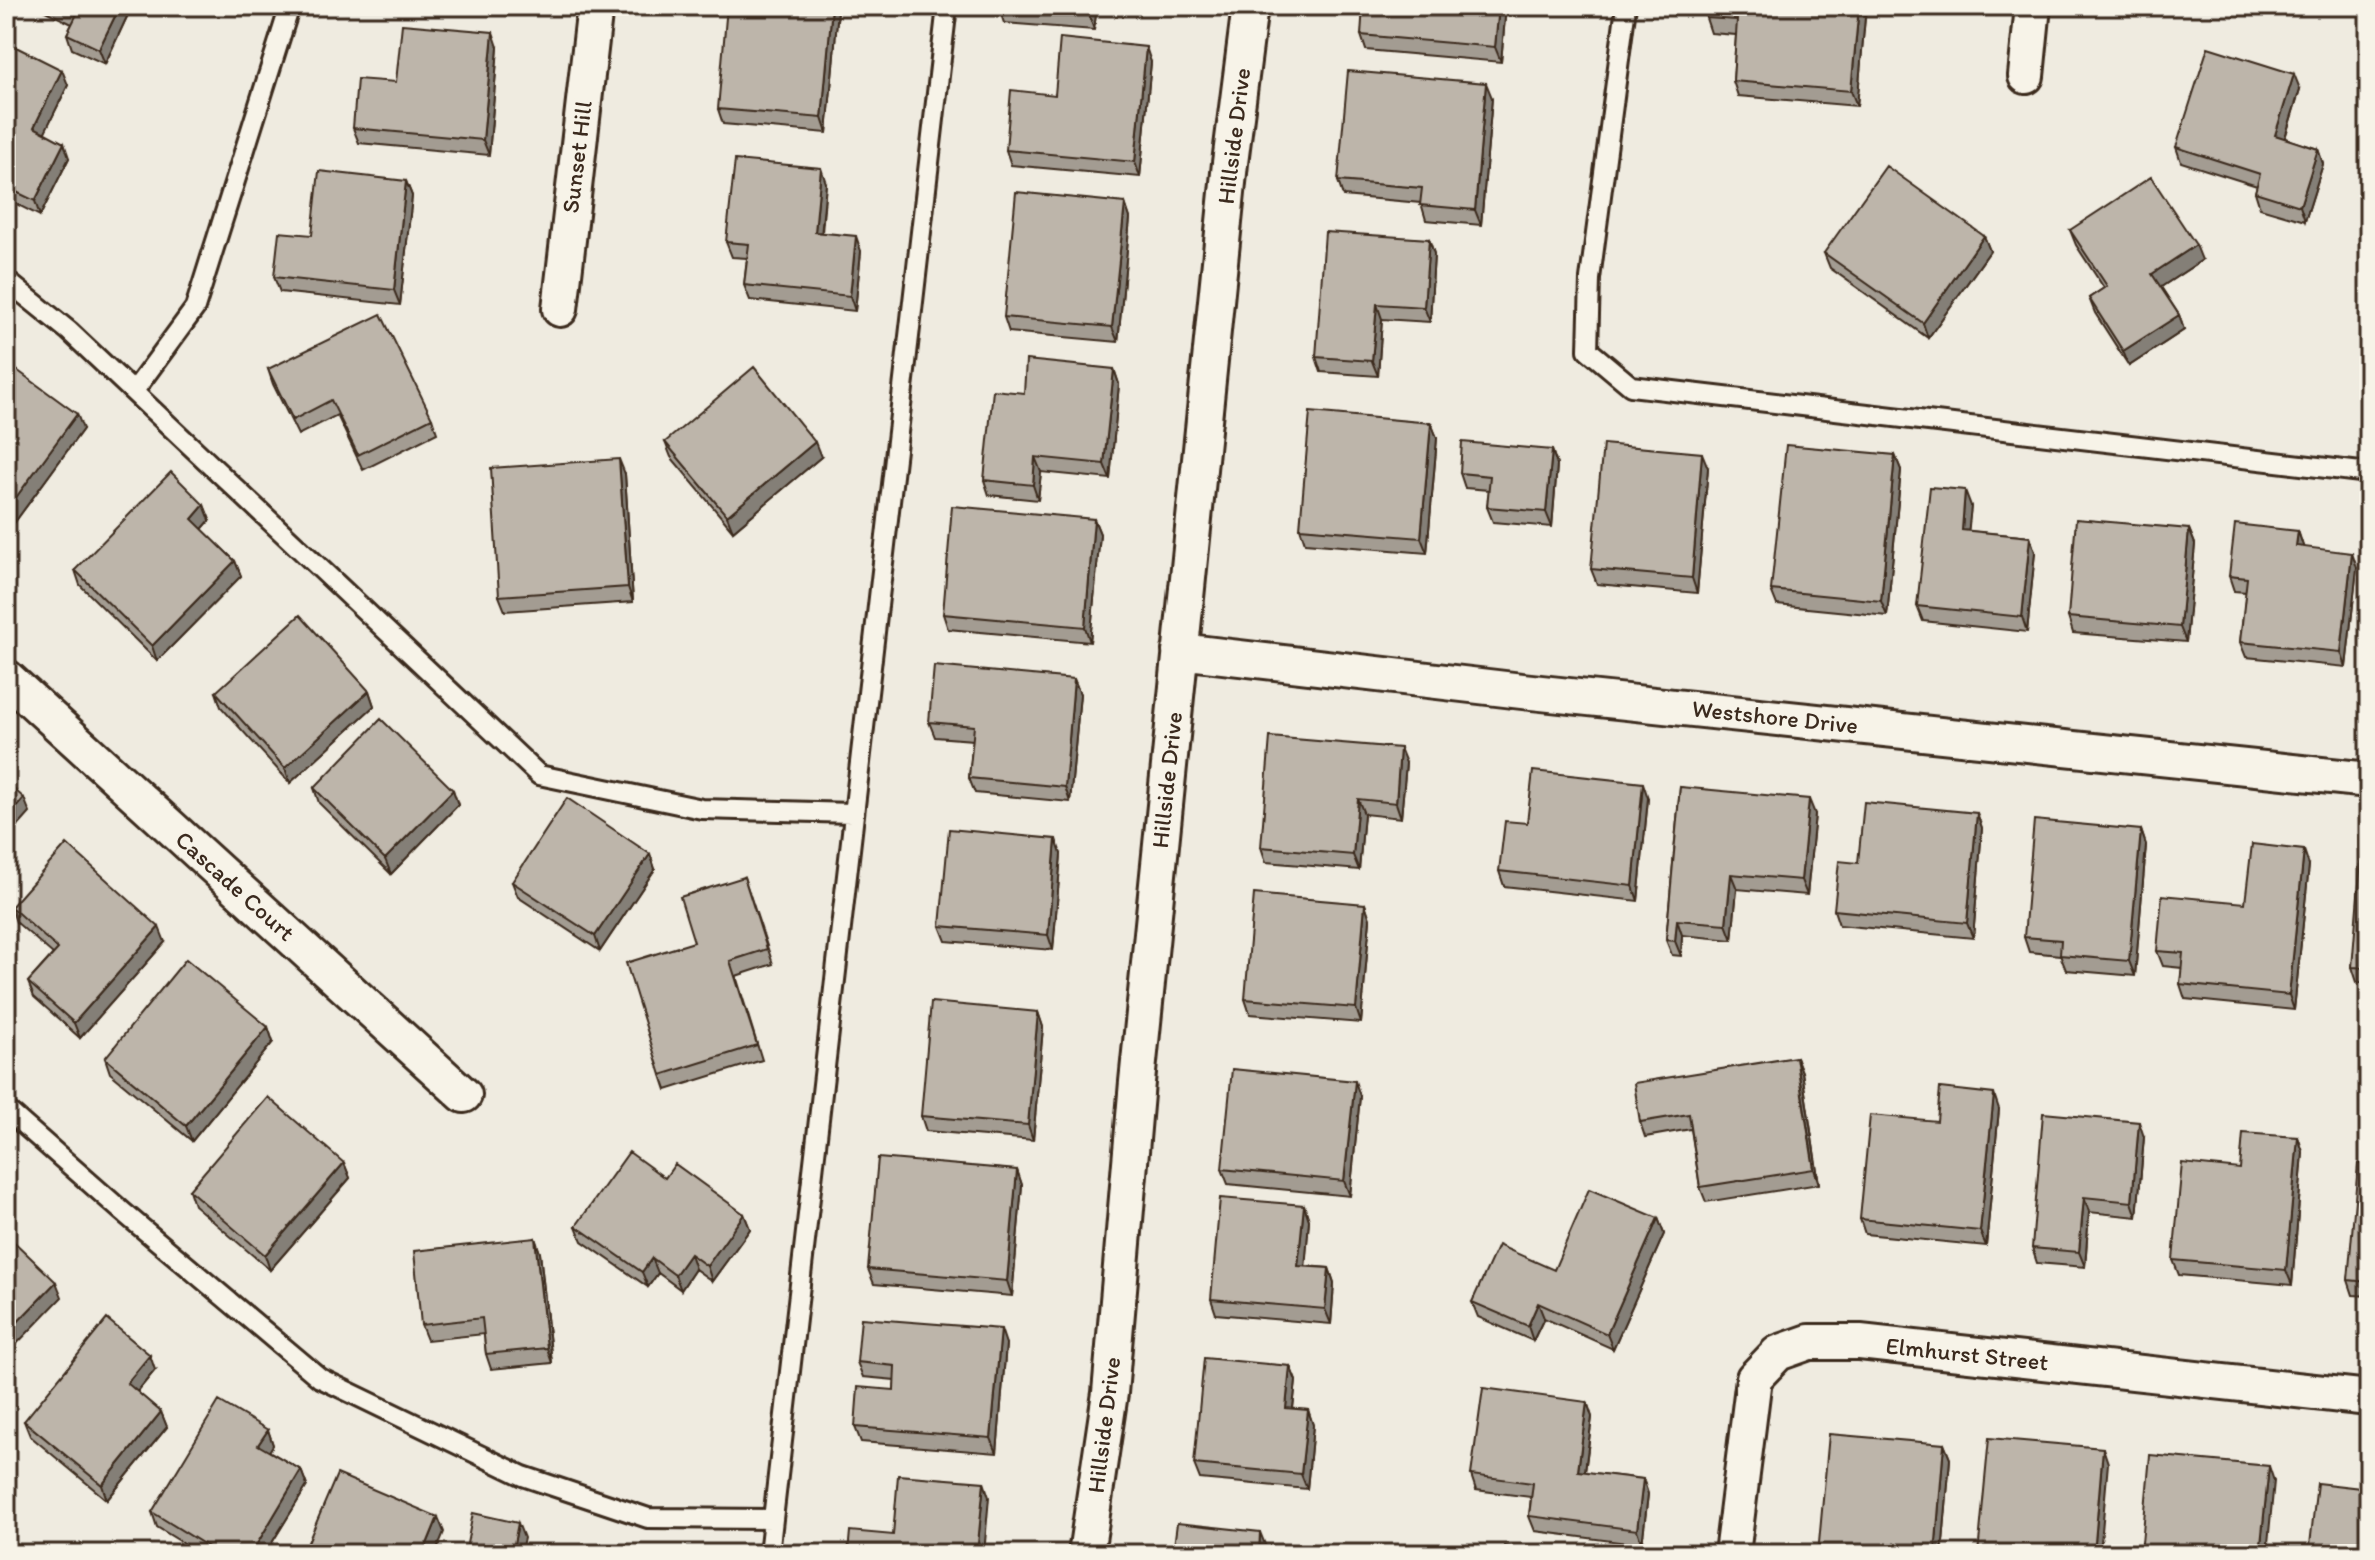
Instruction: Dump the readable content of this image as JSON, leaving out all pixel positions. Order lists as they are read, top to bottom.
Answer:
{
  "streets": {
    "street": [
      "Hillside Drive",
      "Sunset Hill",
      "Westshore Drive",
      "Cascade Court",
      "Elmhurst Street"
    ]
  },
  "crossings": [
    ["Hillside Drive", "Westshore Drive"]
  ]
}
